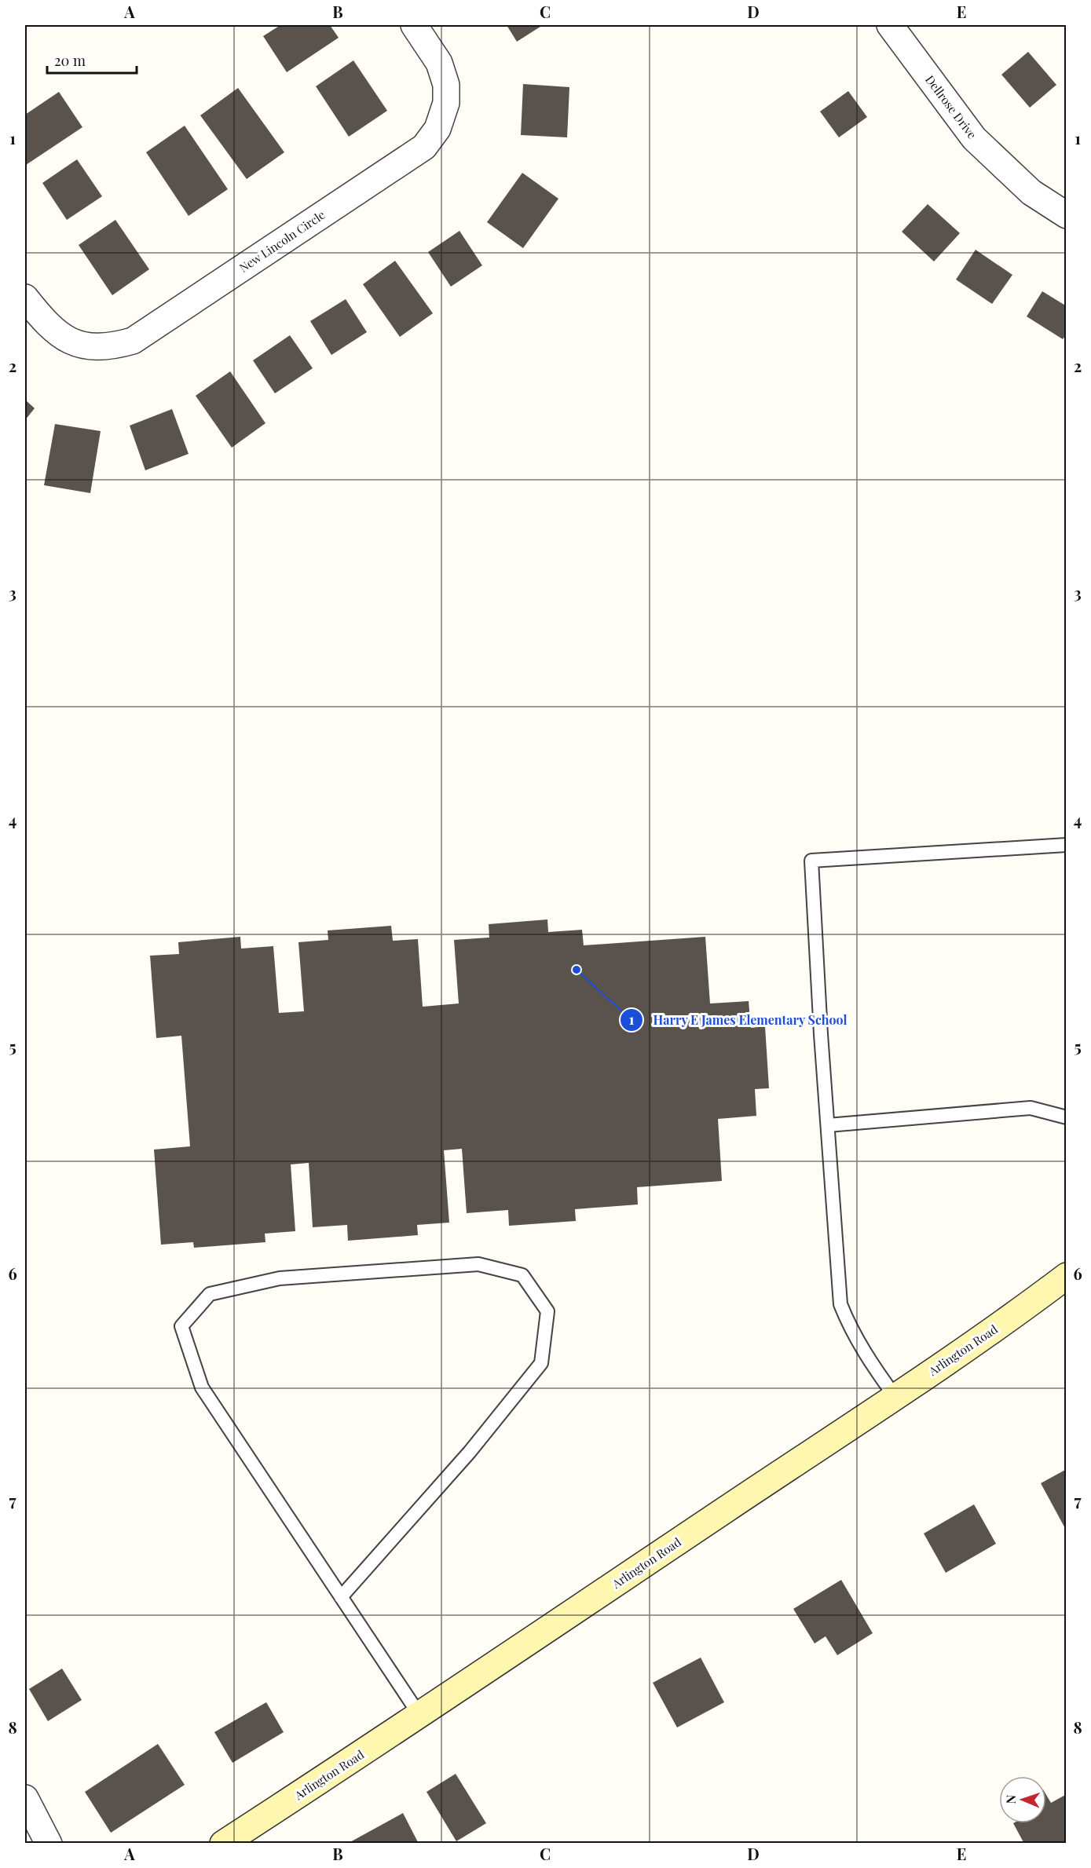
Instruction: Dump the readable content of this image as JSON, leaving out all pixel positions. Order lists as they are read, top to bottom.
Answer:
{
  "streets": {
    "main road": ["Arlington Road"],
    "street": ["Dellrose Drive", "New Lincoln Circle"]
  },
  "places": ["Harry E James Elementary School"],
  "scale_bar": "20 m",
  "north": "left",
  "grid": {
    "columns": [
      "A",
      "B",
      "C",
      "D",
      "E"
    ],
    "rows": [
      "1",
      "2",
      "3",
      "4",
      "5",
      "6",
      "7",
      "8"
    ]
  }
}
